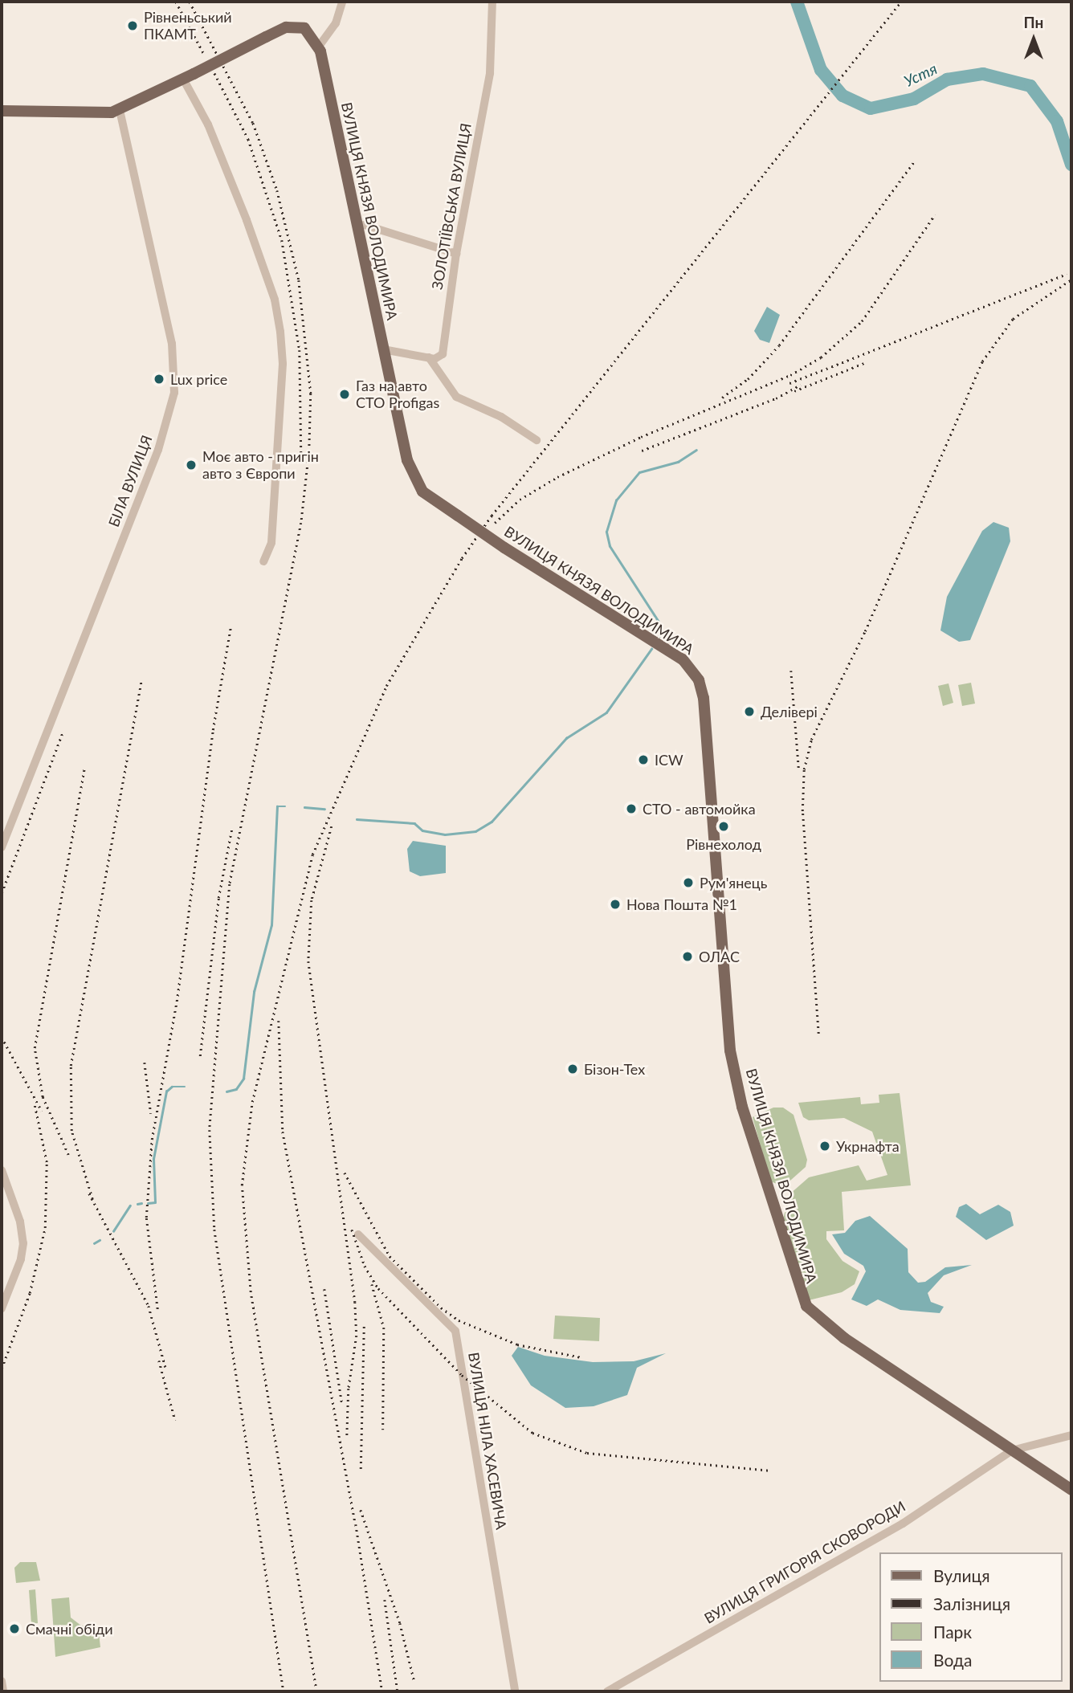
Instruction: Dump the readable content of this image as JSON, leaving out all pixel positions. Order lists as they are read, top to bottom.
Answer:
{
  "streets": {
    "main road": ["ВУЛИЦЯ КНЯЗЯ ВОЛОДИМИРА"],
    "street": [
      "ЗОЛОТІЇВСЬКА ВУЛИЦЯ",
      "БІЛА ВУЛИЦЯ",
      "ВУЛИЦЯ НІЛА ХАСЕВИЧА",
      "ВУЛИЦЯ ГРИГОРІЯ СКОВОРОДИ"
    ]
  },
  "crossings": [
    ["ВУЛИЦЯ КНЯЗЯ ВОЛОДИМИРА", "БІЛА ВУЛИЦЯ"],
    ["ВУЛИЦЯ КНЯЗЯ ВОЛОДИМИРА", "ВУЛИЦЯ ГРИГОРІЯ СКОВОРОДИ"]
  ],
  "water": ["Устя"],
  "places": [
    "Рівненьський ПКАМТ",
    "Lux price",
    "Газ на авто СТО Profigas",
    "Моє авто - пригін авто з Європи",
    "Делівері",
    "ICW",
    "СТО - автомойка",
    "Рівнехолод",
    "Рум'янець",
    "Нова Пошта №1",
    "ОЛАС",
    "Бізон-Тех",
    "Укрнафта",
    "Смачні обіди"
  ],
  "legend": [
    "Вулиця",
    "Залізниця",
    "Парк",
    "Вода"
  ],
  "north": "top"
}
